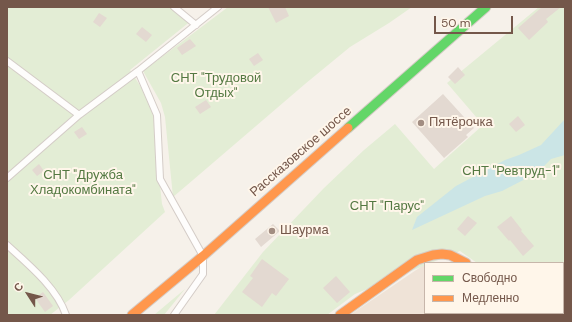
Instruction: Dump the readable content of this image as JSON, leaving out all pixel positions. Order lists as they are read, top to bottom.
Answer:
{
  "streets": {
    "main road": ["Рассказовское шоссе"]
  },
  "parks": [
    "СНТ \"Трудовой Отдых\"",
    "СНТ \"Ревтруд-1\"",
    "СНТ \"Дружба Хладокомбината\"",
    "СНТ \"Парус\""
  ],
  "places": ["Пятёрочка", "Шаурма"],
  "legend": ["Свободно", "Медленно"],
  "scale_bar": "50 m",
  "north": "top left"
}
